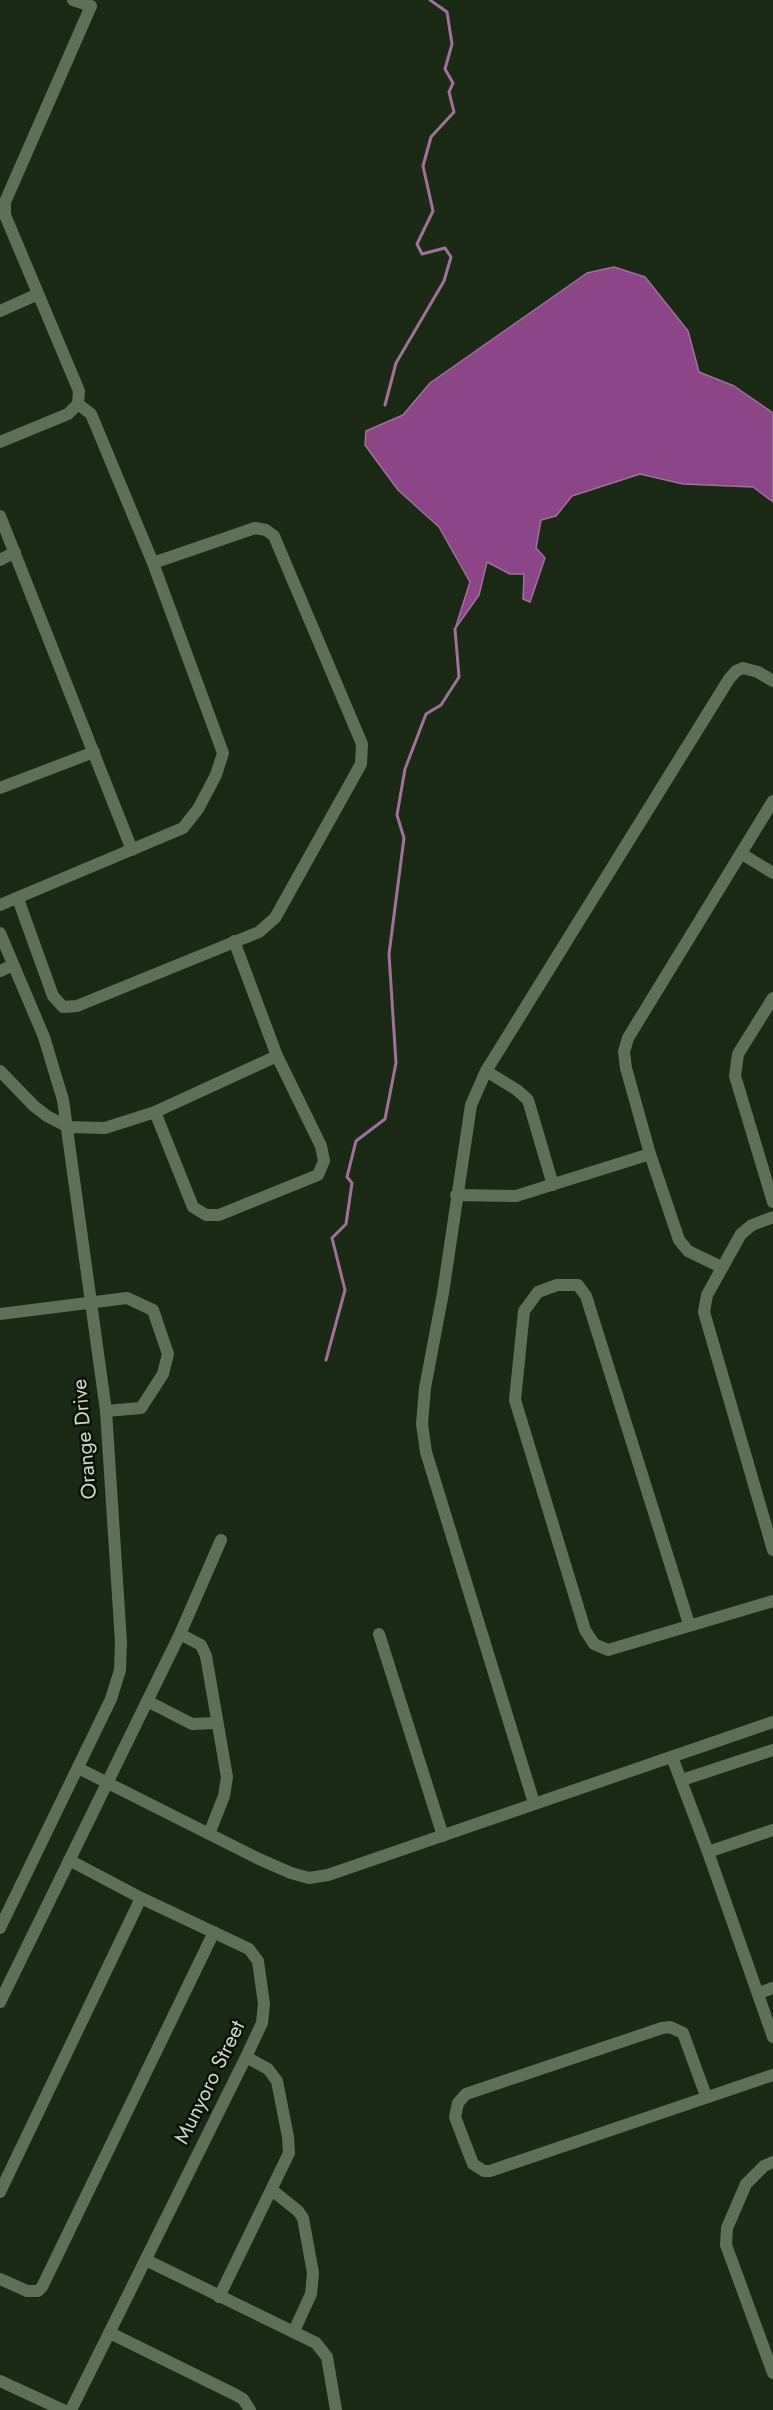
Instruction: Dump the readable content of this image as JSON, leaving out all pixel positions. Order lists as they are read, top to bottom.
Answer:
{
  "streets": {
    "street": ["Orange Drive", "Munyoro Street"]
  }
}
